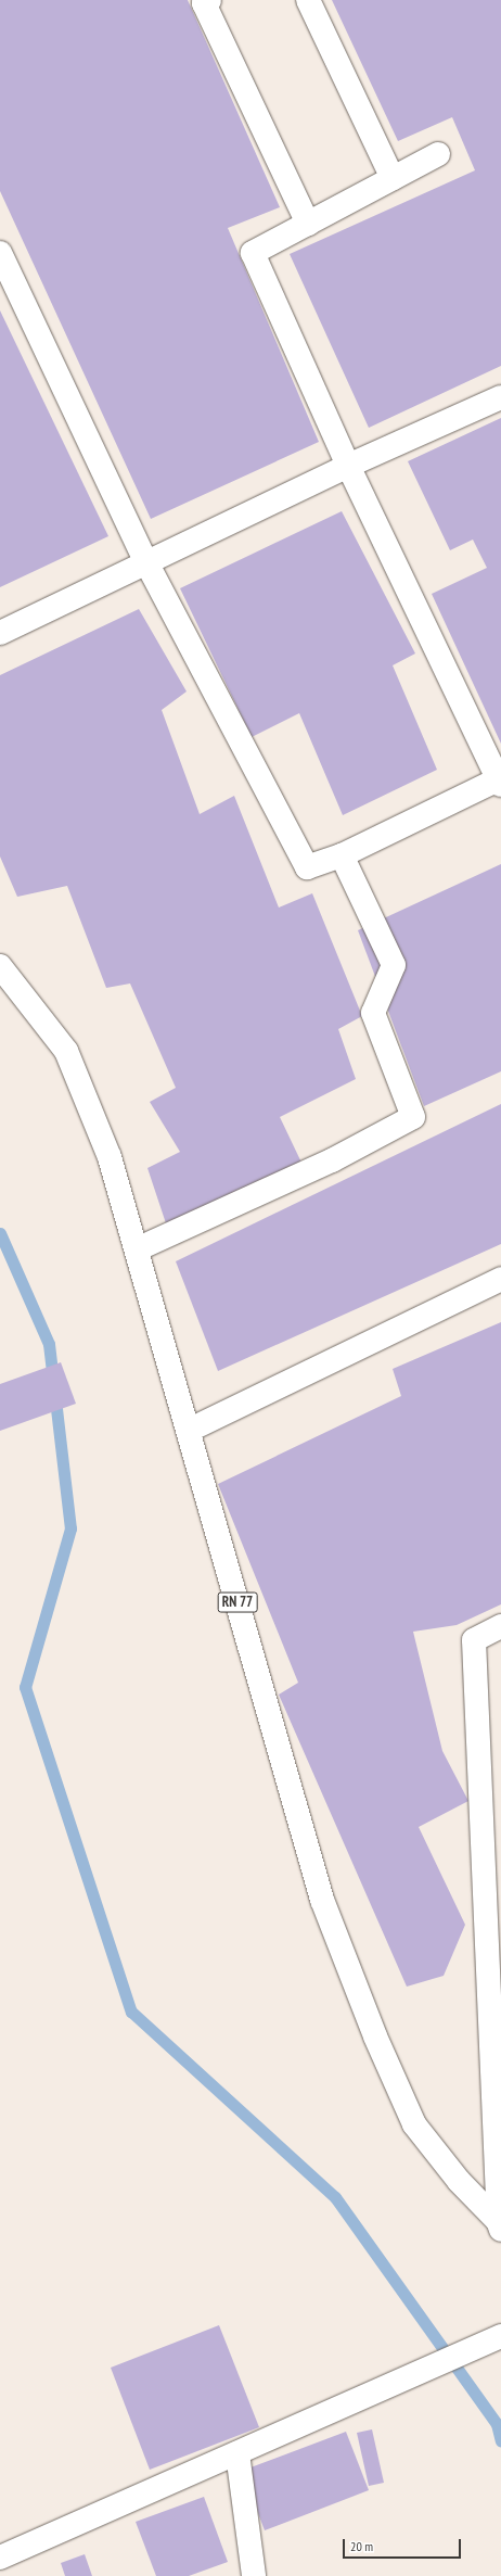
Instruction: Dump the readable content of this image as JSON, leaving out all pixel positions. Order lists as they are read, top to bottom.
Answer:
{
  "streets": {
    "street": ["RN 77"]
  },
  "scale_bar": "20 m"
}
